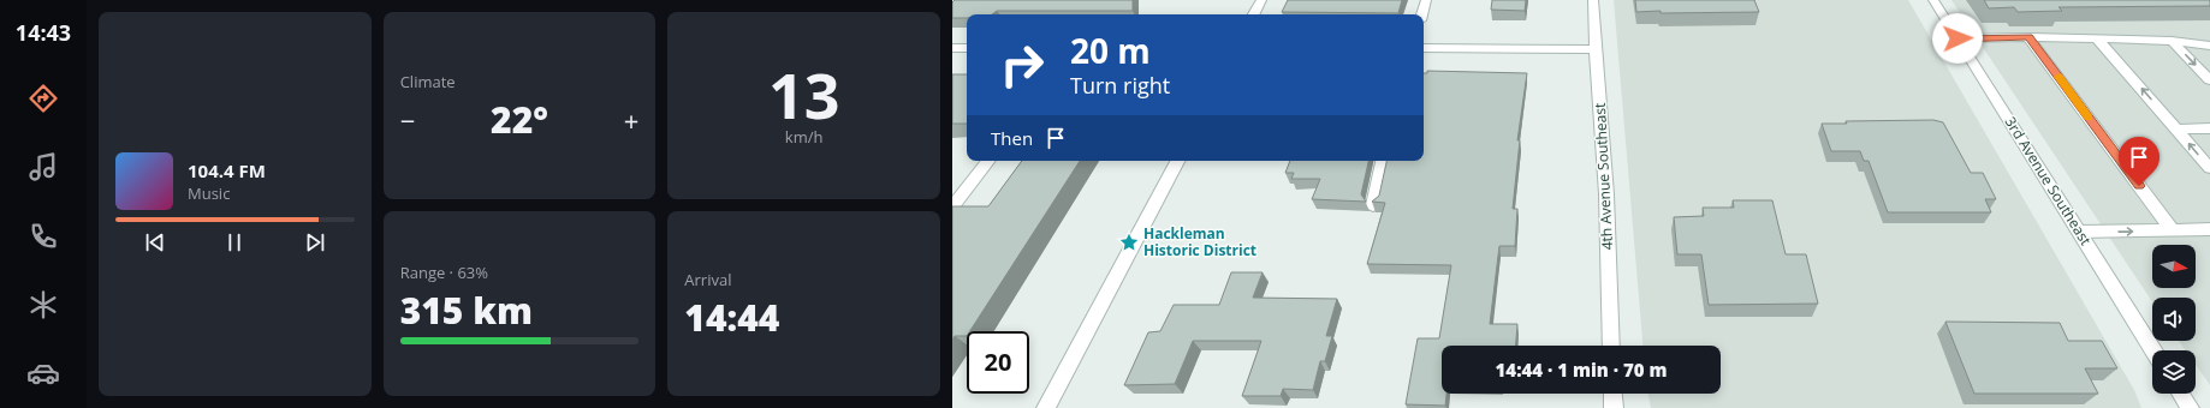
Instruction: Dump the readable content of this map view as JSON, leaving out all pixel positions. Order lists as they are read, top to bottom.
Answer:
{
  "streets": {
    "street": ["4th Avenue Southeast", "3rd Avenue Southeast"]
  },
  "places": {
    "place": ["Hackleman Historic District"]
  },
  "north": "right",
  "page": {
    "tabs": "14:43",
    "tile": [
      "Climate",
      ["13", "km/h"],
      ["Range · 63%", "315 km"],
      ["Arrival", "14:44"]
    ],
    "turn": ["20 m", "Turn right"],
    "heat": ["−", "22°", "+"],
    "then": "Then",
    "song": ["104.4 FM", "Music"],
    "limit": "20",
    "trip": "14:44 · 1 min · 70 m"
  }
}
